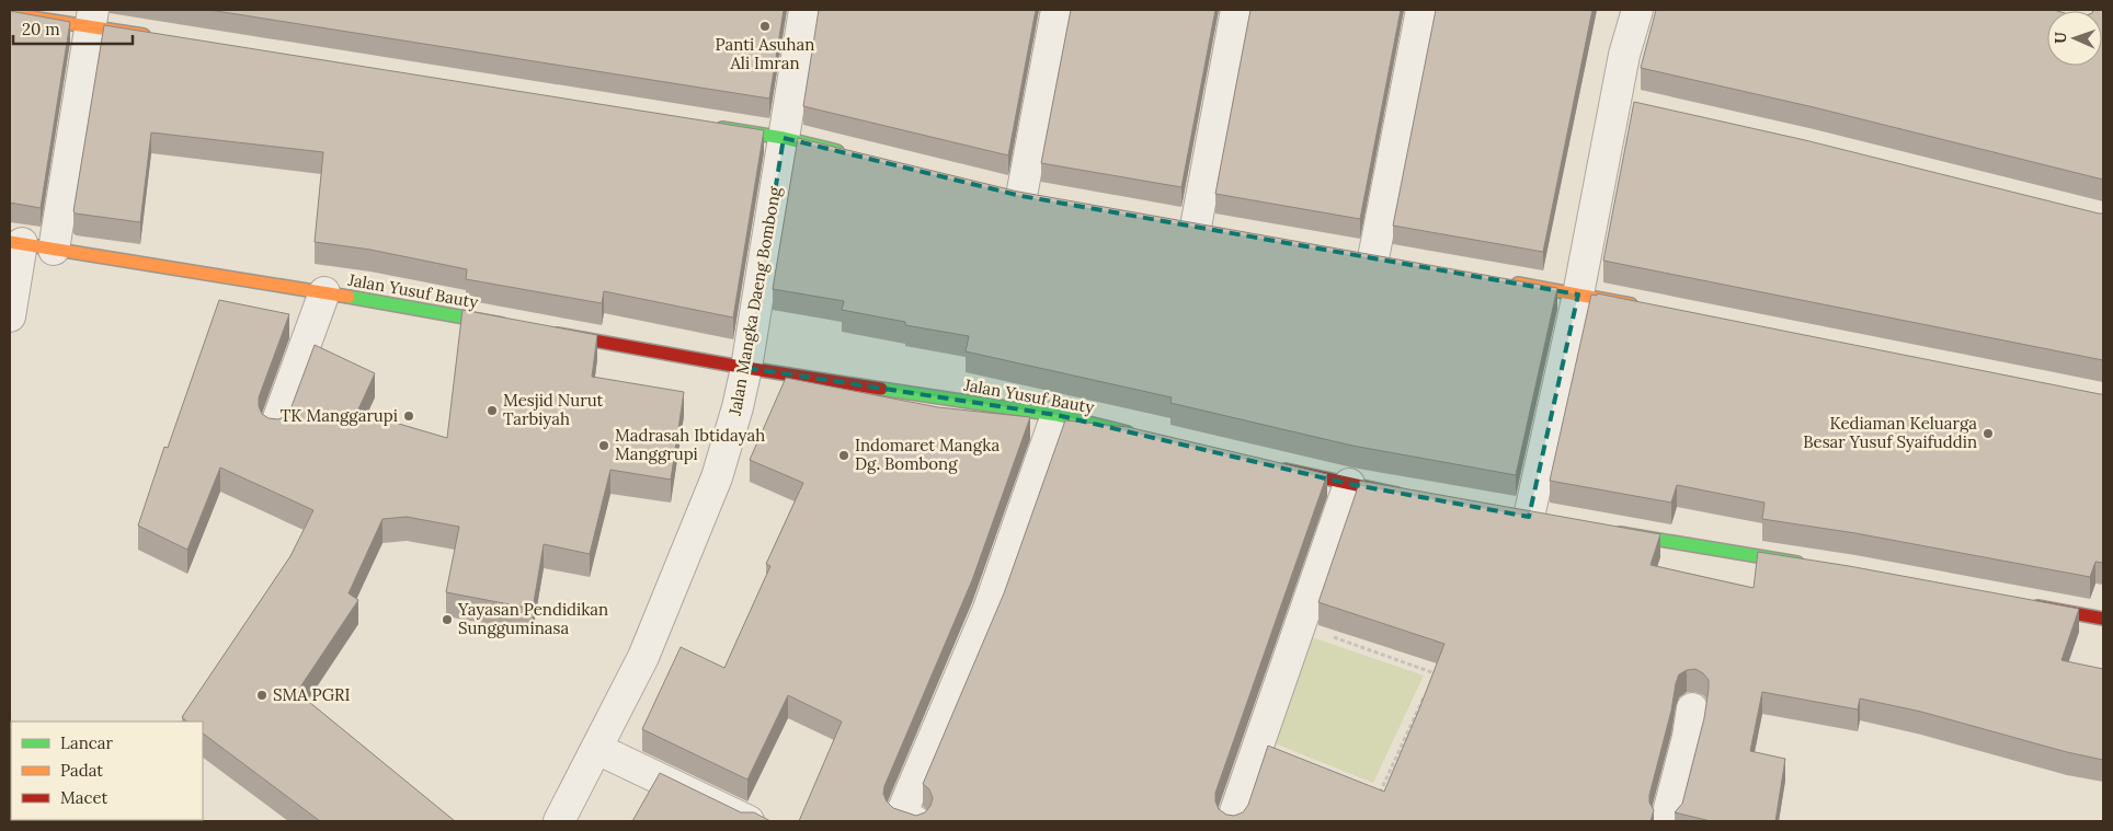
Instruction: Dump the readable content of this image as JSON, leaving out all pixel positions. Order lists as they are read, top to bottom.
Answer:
{
  "streets": {
    "street": ["Jalan Yusuf Bauty", "Jalan Mangka Daeng Bombong"]
  },
  "crossings": [
    ["Jalan Yusuf Bauty", "Jalan Mangka Daeng Bombong"]
  ],
  "places": [
    "Panti Asuhan Ali Imran",
    "Mesjid Nurut Tarbiyah",
    "TK Manggarupi",
    "Kediaman Keluarga Besar Yusuf Syaifuddin",
    "Madrasah Ibtidayah Manggrupi",
    "Indomaret Mangka Dg. Bombong",
    "Yayasan Pendidikan Sungguminasa",
    "SMA PGRI"
  ],
  "legend": ["Lancar", "Padat", "Macet"],
  "scale_bar": "20 m",
  "north": "left"
}
